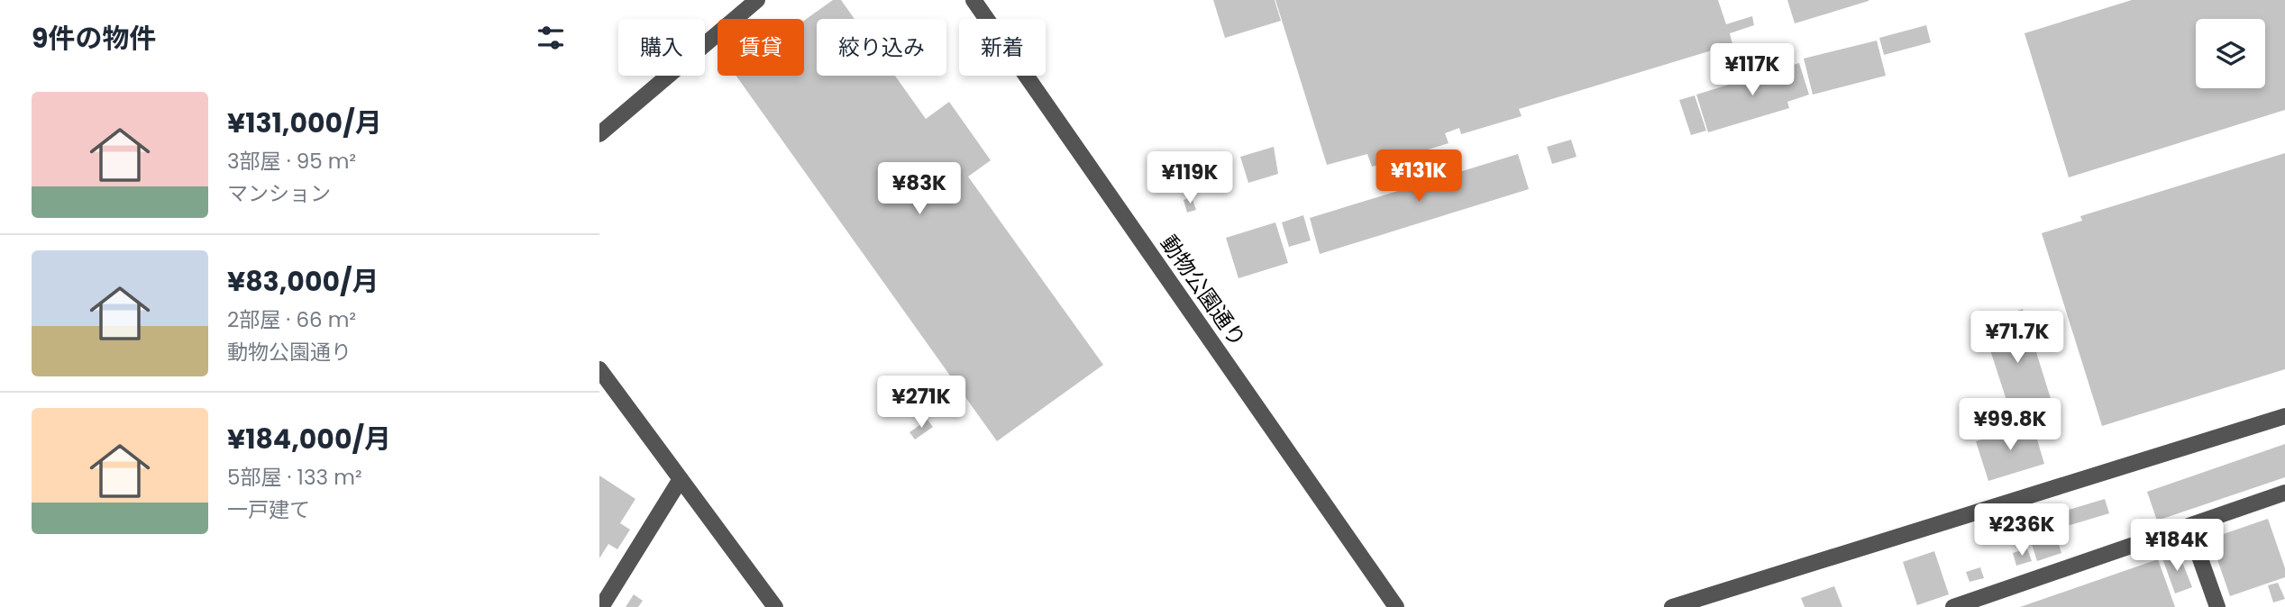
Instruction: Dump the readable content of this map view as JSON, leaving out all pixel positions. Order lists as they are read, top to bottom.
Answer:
{
  "streets": {
    "street": ["動物公園通り"]
  },
  "page": {
    "heading": "9件の物件",
    "chip": [
      "購入",
      "賃貸",
      "絞り込み",
      "新着"
    ],
    "price": [
      "¥117K",
      "¥131K",
      "¥119K",
      "¥83K",
      "¥71.7K",
      "¥271K",
      "¥99.8K",
      "¥236K",
      "¥184K"
    ],
    "list": [
      {
        "name": "¥131,000/月",
        "note": "3部屋 · 95 m² · マンション"
      },
      {
        "name": "¥83,000/月",
        "note": "2部屋 · 66 m² · 動物公園通り"
      },
      {
        "name": "¥184,000/月",
        "note": "5部屋 · 133 m² · 一戸建て"
      }
    ]
  }
}
